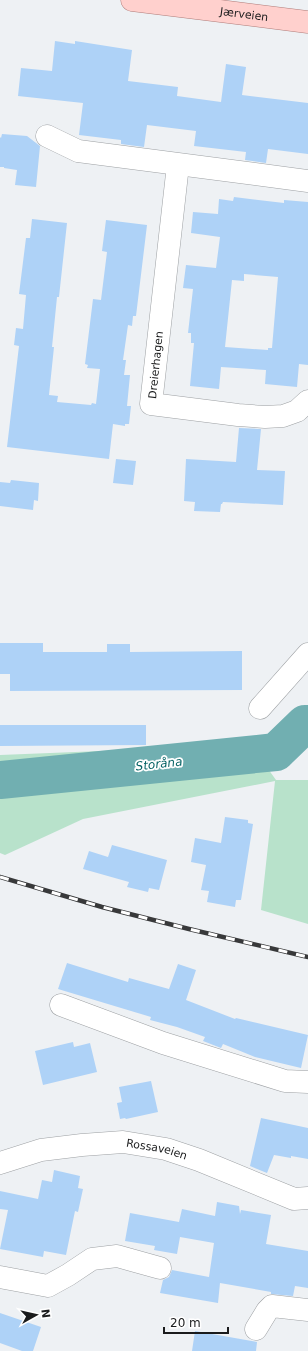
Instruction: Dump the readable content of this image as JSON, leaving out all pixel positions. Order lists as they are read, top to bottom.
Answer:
{
  "streets": {
    "main road": ["Jærveien"],
    "street": ["Dreierhagen", "Rossaveien"]
  },
  "water": ["Storåna"],
  "scale_bar": "20 m",
  "north": "right"
}
